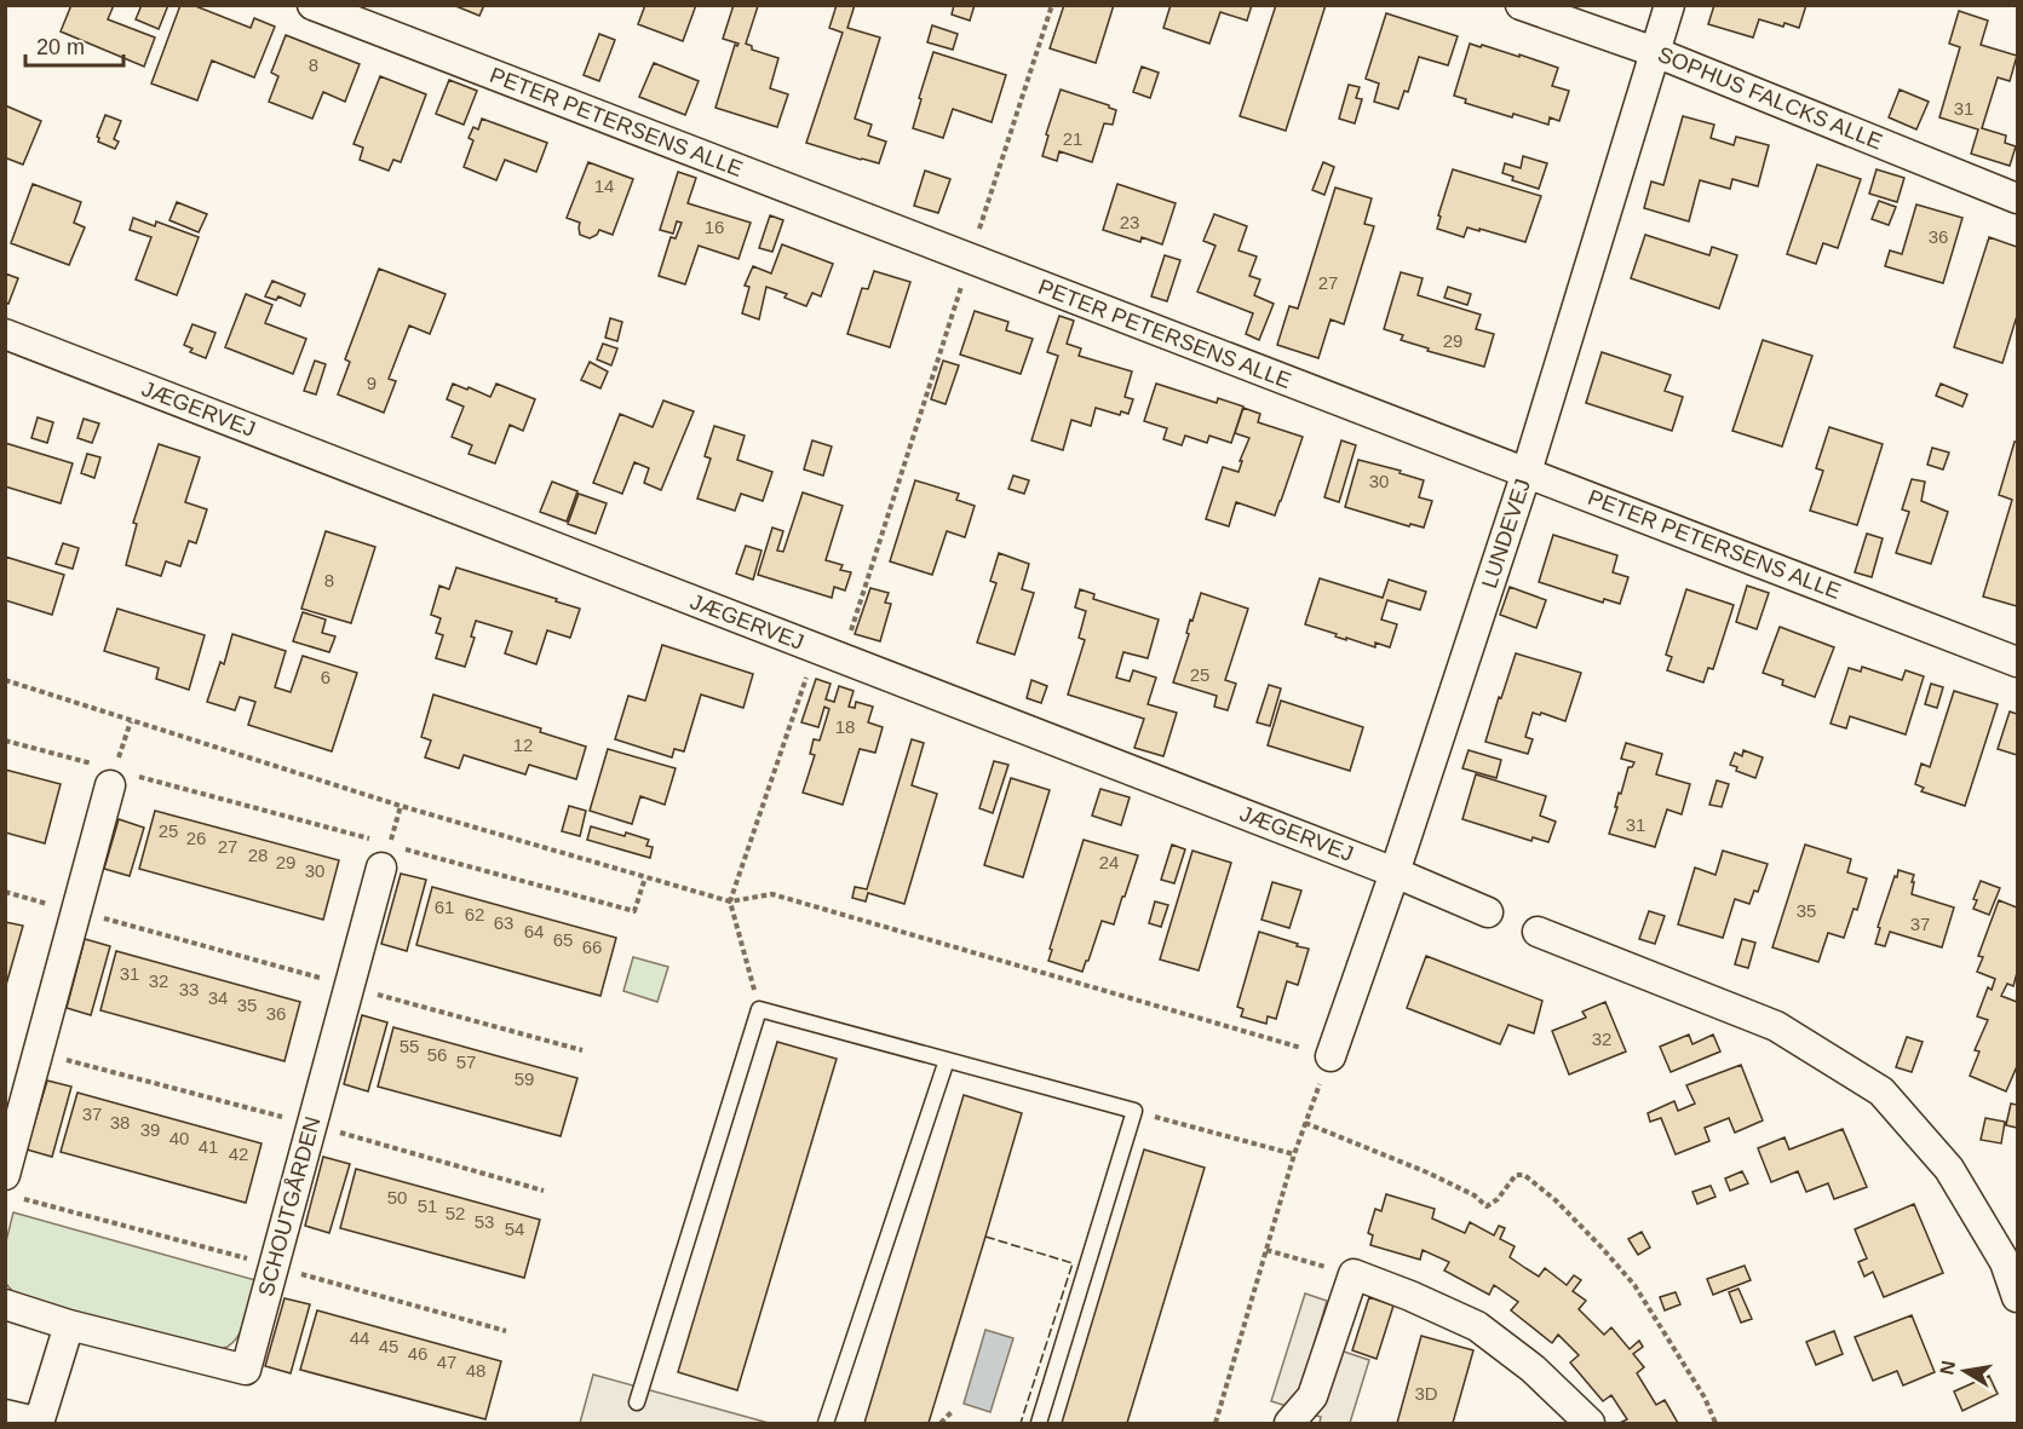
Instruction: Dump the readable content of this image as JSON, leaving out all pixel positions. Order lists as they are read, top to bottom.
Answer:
{
  "streets": {
    "street": [
      "SOPHUS FALCKS ALLE",
      "PETER PETERSENS ALLE",
      "JÆGERVEJ",
      "LUNDEVEJ",
      "SCHOUTGÅRDEN"
    ]
  },
  "crossings": [
    ["SOPHUS FALCKS ALLE", "LUNDEVEJ"],
    ["PETER PETERSENS ALLE", "LUNDEVEJ"],
    ["JÆGERVEJ", "LUNDEVEJ"]
  ],
  "house_numbers": [
    "8",
    "31",
    "21",
    "14",
    "23",
    "16",
    "36",
    "27",
    "29",
    "9",
    "30",
    "8",
    "25",
    "6",
    "18",
    "12",
    "31",
    "25",
    "26",
    "27",
    "28",
    "29",
    "24",
    "30",
    "61",
    "35",
    "62",
    "63",
    "37",
    "64",
    "65",
    "66",
    "31",
    "32",
    "33",
    "34",
    "35",
    "36",
    "32",
    "55",
    "56",
    "57",
    "59",
    "37",
    "38",
    "39",
    "40",
    "41",
    "42",
    "50",
    "51",
    "52",
    "53",
    "54",
    "44",
    "45",
    "46",
    "47",
    "48",
    "3D"
  ],
  "scale_bar": "20 m",
  "north": "left"
}
